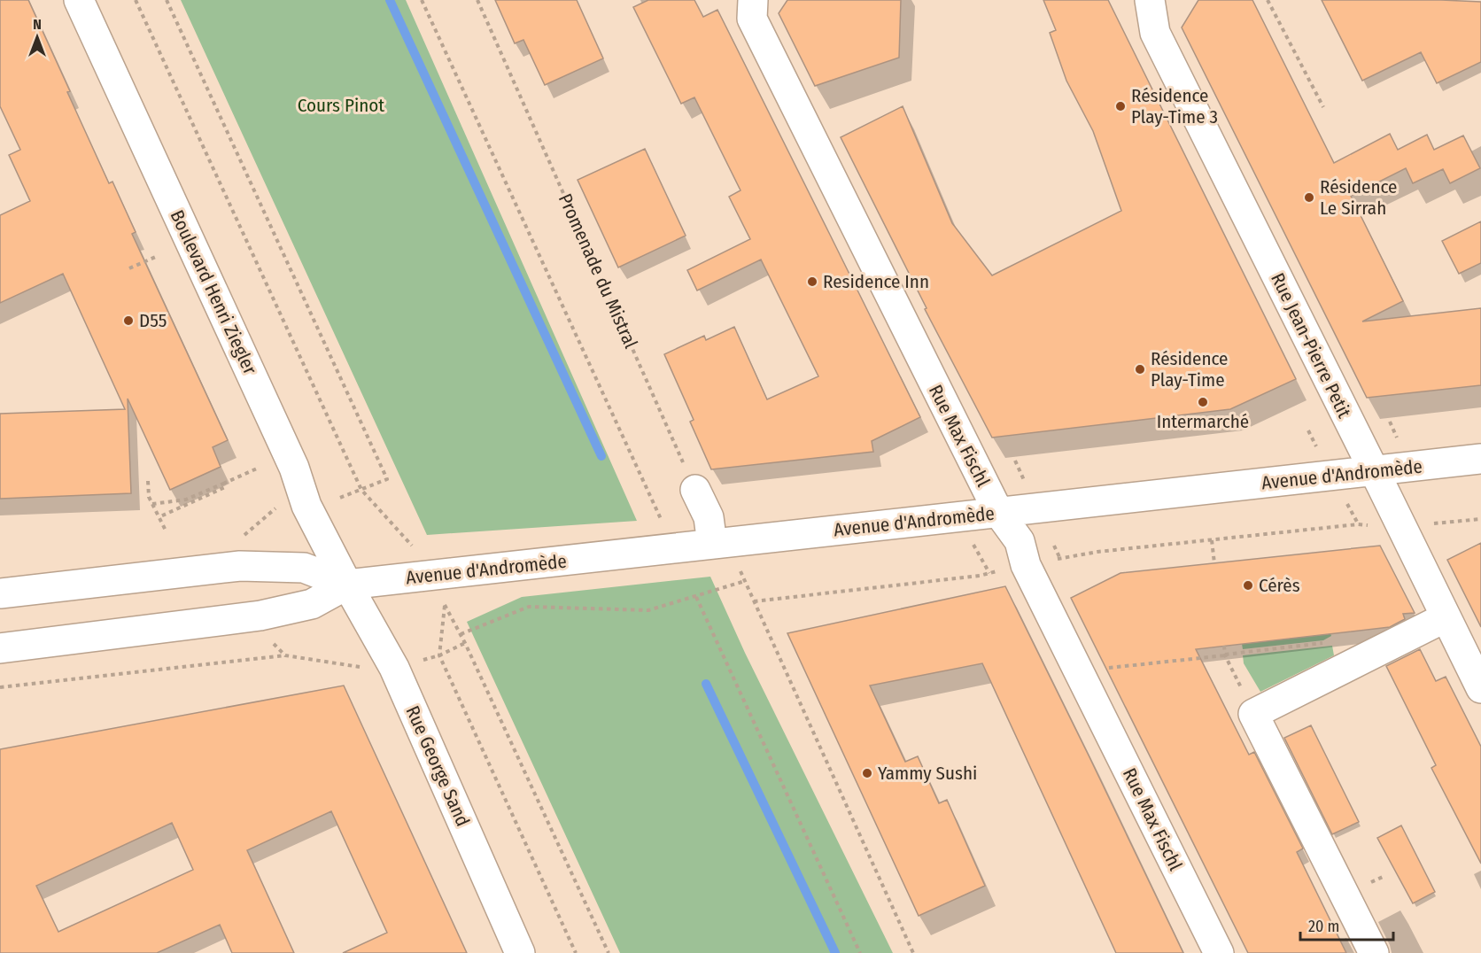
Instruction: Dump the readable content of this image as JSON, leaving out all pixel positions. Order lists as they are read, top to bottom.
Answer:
{
  "streets": {
    "street": [
      "Boulevard Henri Ziegler",
      "Rue Jean-Pierre Petit",
      "Rue Max Fischl",
      "Avenue d'Andromède",
      "Rue George Sand"
    ],
    "path": ["Promenade du Mistral"]
  },
  "crossings": [
    ["Boulevard Henri Ziegler", "Avenue d'Andromède"],
    ["Boulevard Henri Ziegler", "Rue George Sand"],
    ["Rue Jean-Pierre Petit", "Avenue d'Andromède"],
    ["Rue Max Fischl", "Avenue d'Andromède"],
    ["Avenue d'Andromède", "Rue George Sand"]
  ],
  "parks": ["Cours Pinot"],
  "places": [
    "Résidence Play-Time 3",
    "Résidence Le Sirrah",
    "Residence Inn",
    "D55",
    "Résidence Play-Time",
    "Intermarché",
    "Cérès",
    "Yammy Sushi"
  ],
  "scale_bar": "20 m",
  "north": "top"
}
